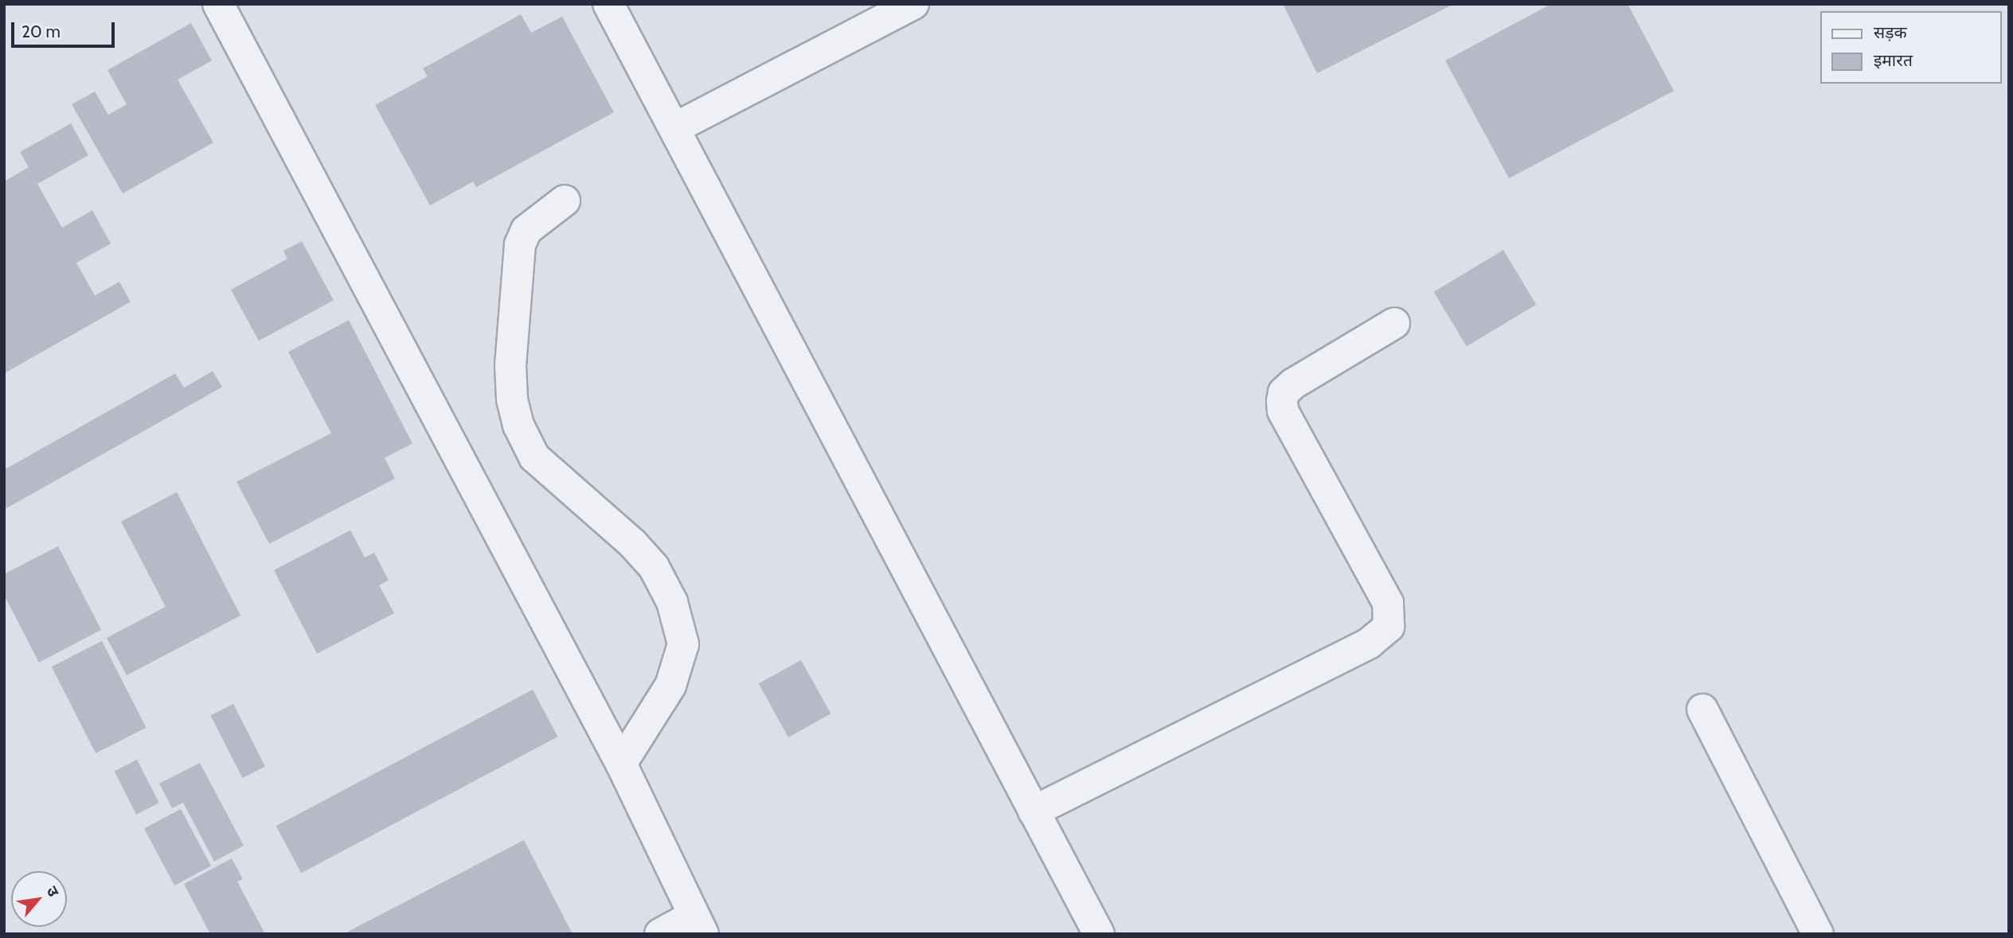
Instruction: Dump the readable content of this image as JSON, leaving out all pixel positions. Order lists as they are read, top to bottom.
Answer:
{
  "legend": ["सड़क", "इमारत"],
  "scale_bar": "20 m",
  "north": "top right"
}
